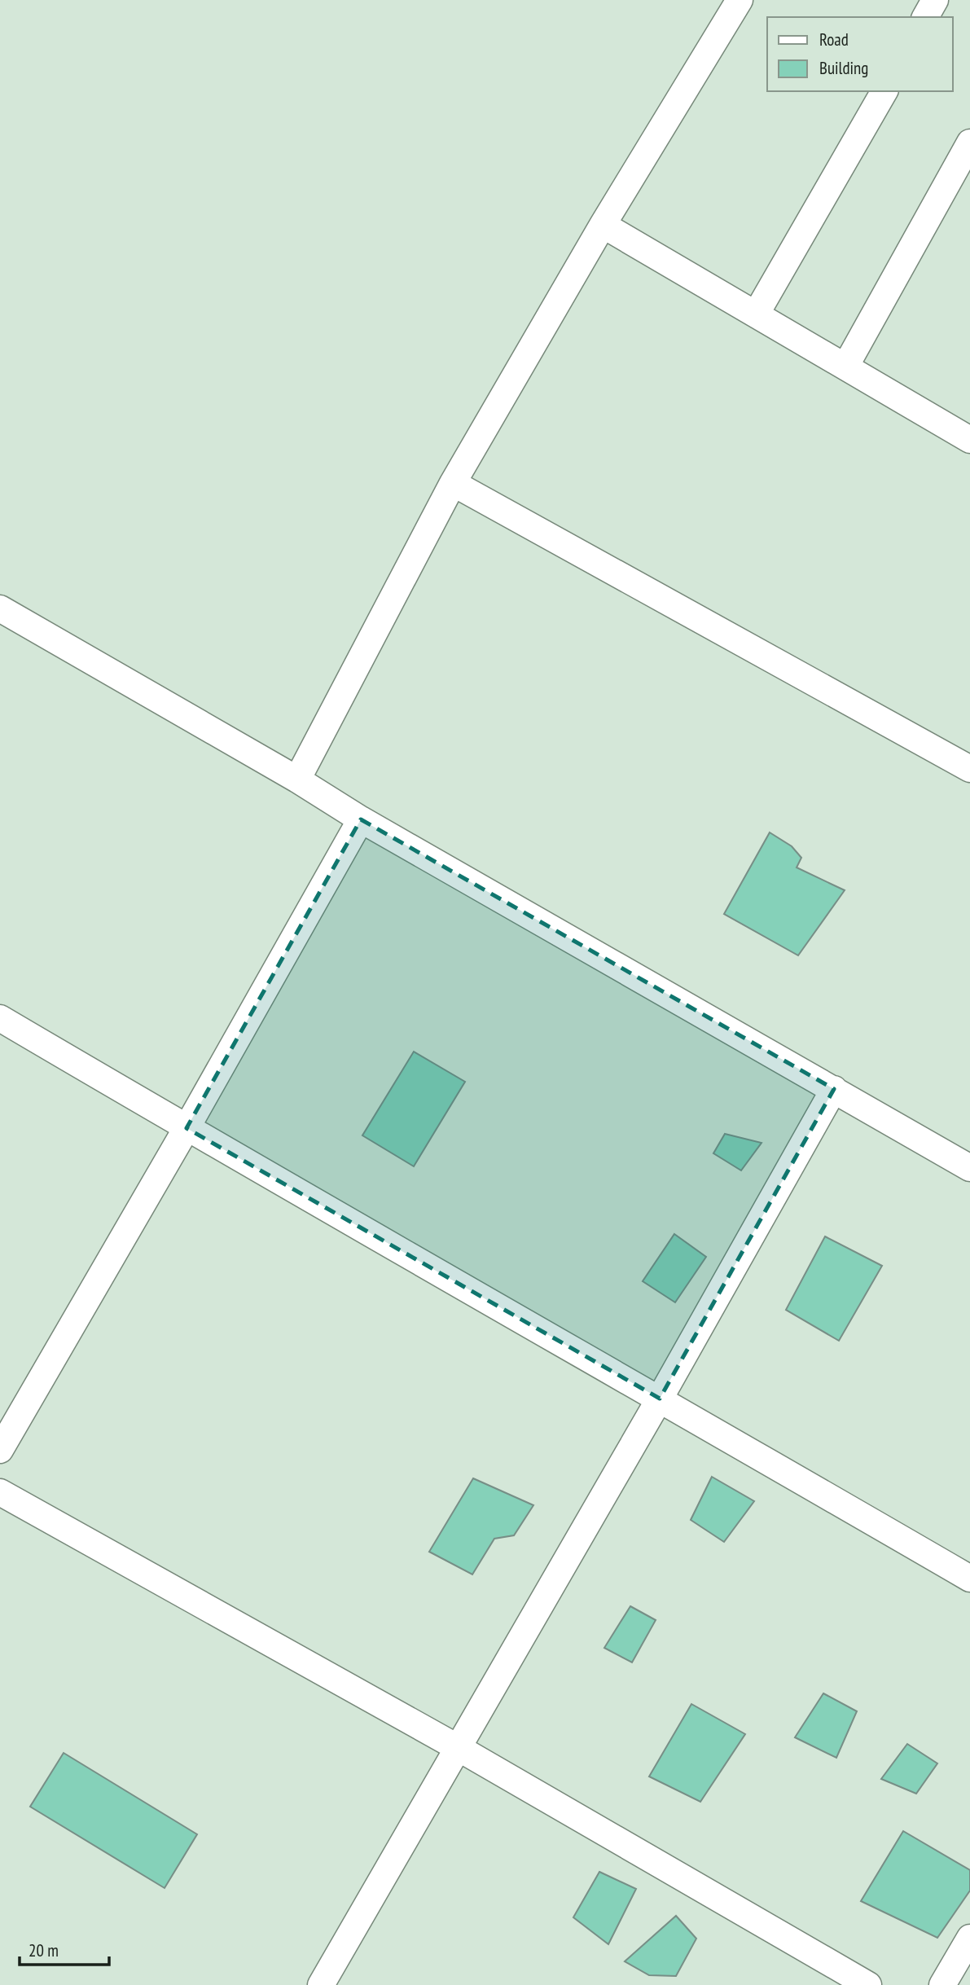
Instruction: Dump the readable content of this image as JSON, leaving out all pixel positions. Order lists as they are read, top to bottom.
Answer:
{
  "legend": ["Road", "Building"],
  "scale_bar": "20 m"
}
